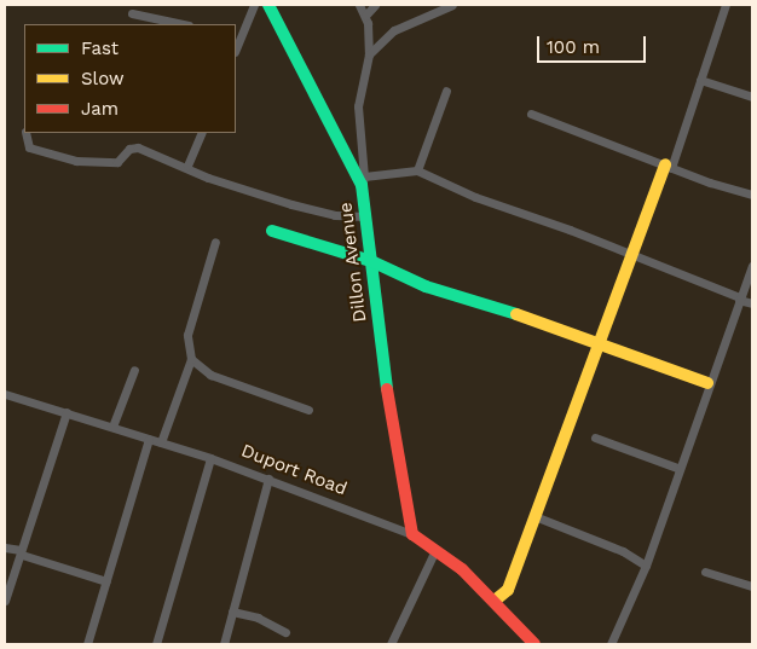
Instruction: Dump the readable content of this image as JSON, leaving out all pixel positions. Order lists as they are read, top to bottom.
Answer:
{
  "streets": {
    "street": ["Dillon Avenue", "Duport Road"]
  },
  "crossings": [
    ["Dillon Avenue", "Duport Road"]
  ],
  "legend": ["Fast", "Slow", "Jam"],
  "scale_bar": "100 m"
}
